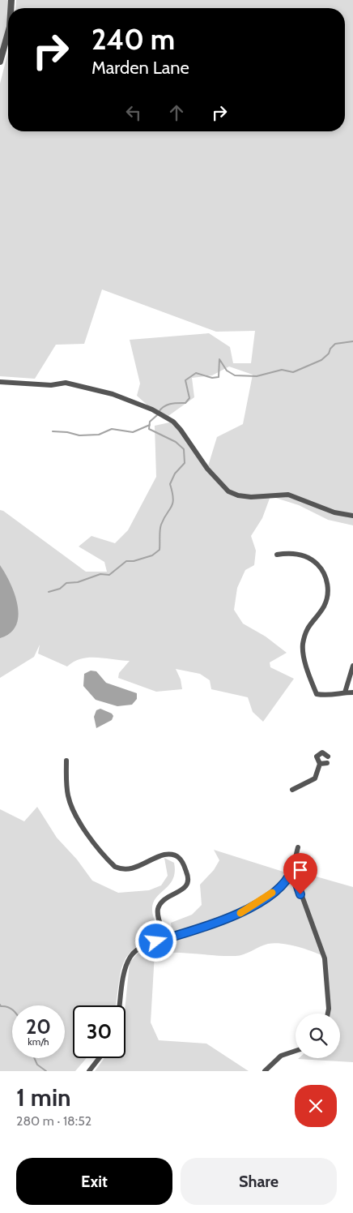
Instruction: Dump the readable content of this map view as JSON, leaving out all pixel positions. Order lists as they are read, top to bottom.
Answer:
{
  "page": {
    "turn": ["240 m", "Marden Lane"],
    "speed": "20 km/h",
    "limit": "30",
    "heading": ["1 min", "280 m · 18:52"],
    "buttons": ["Exit", "Share"]
  }
}
